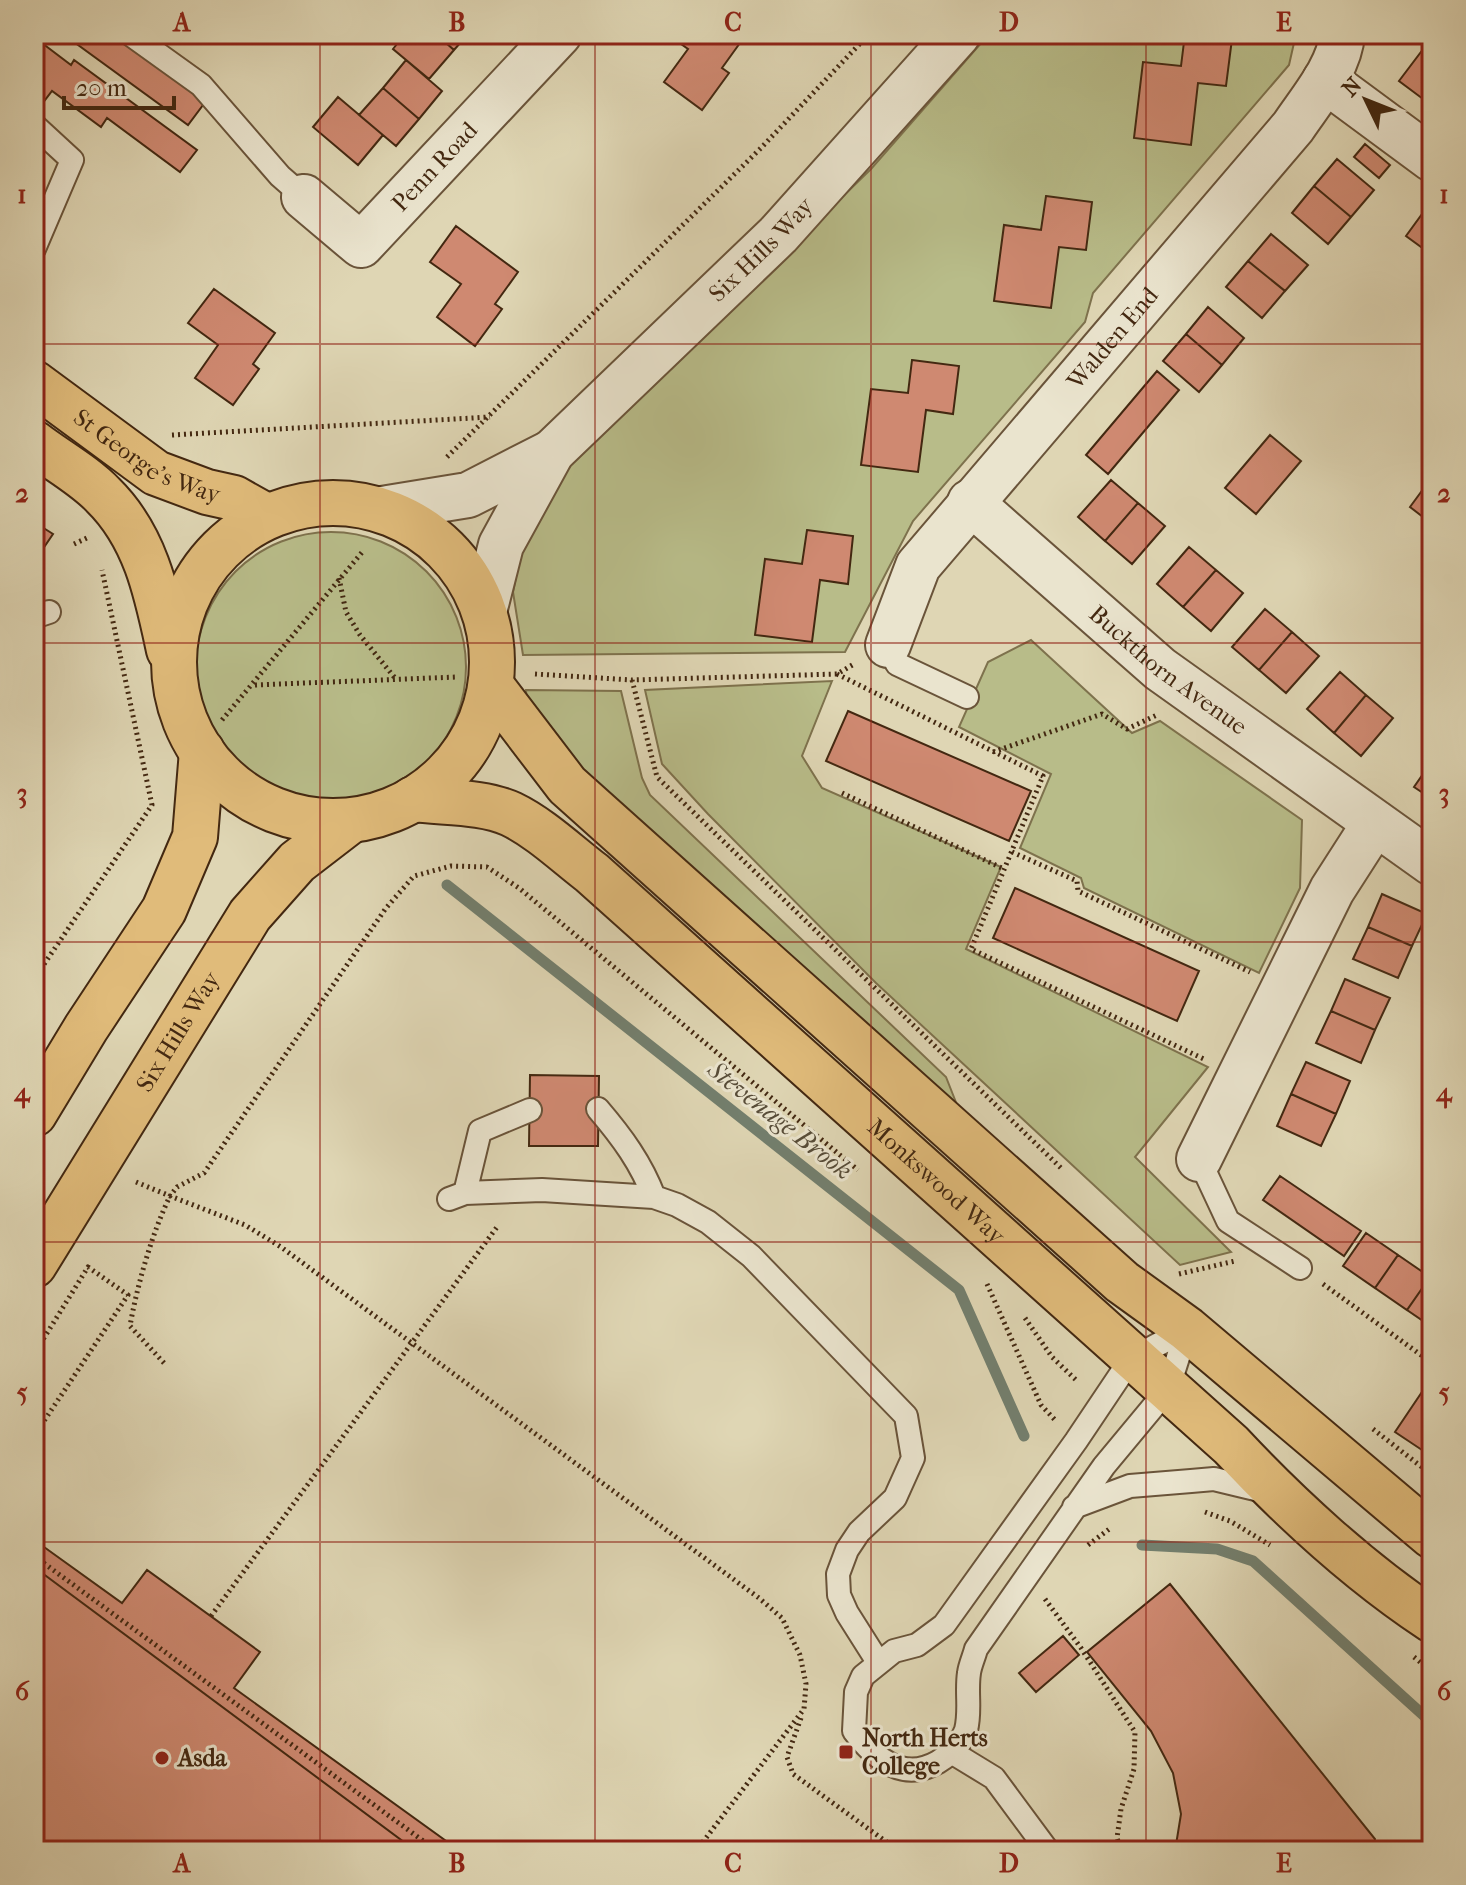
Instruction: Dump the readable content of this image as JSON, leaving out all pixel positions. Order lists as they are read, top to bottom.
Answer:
{
  "streets": {
    "main road": ["Six Hills Way", "St George's Way", "Monkswood Way"],
    "street": ["Penn Road", "Walden End", "Buckthorn Avenue"]
  },
  "crossings": [
    ["Six Hills Way", "St George's Way"],
    ["Walden End", "Buckthorn Avenue"]
  ],
  "water": ["Stevenage Brook"],
  "places": {
    "transit": ["North Herts College"],
    "other": ["Asda"]
  },
  "scale_bar": "20 m",
  "north": "top left",
  "grid": {
    "columns": [
      "A",
      "B",
      "C",
      "D",
      "E"
    ],
    "rows": [
      "1",
      "2",
      "3",
      "4",
      "5",
      "6"
    ]
  }
}
